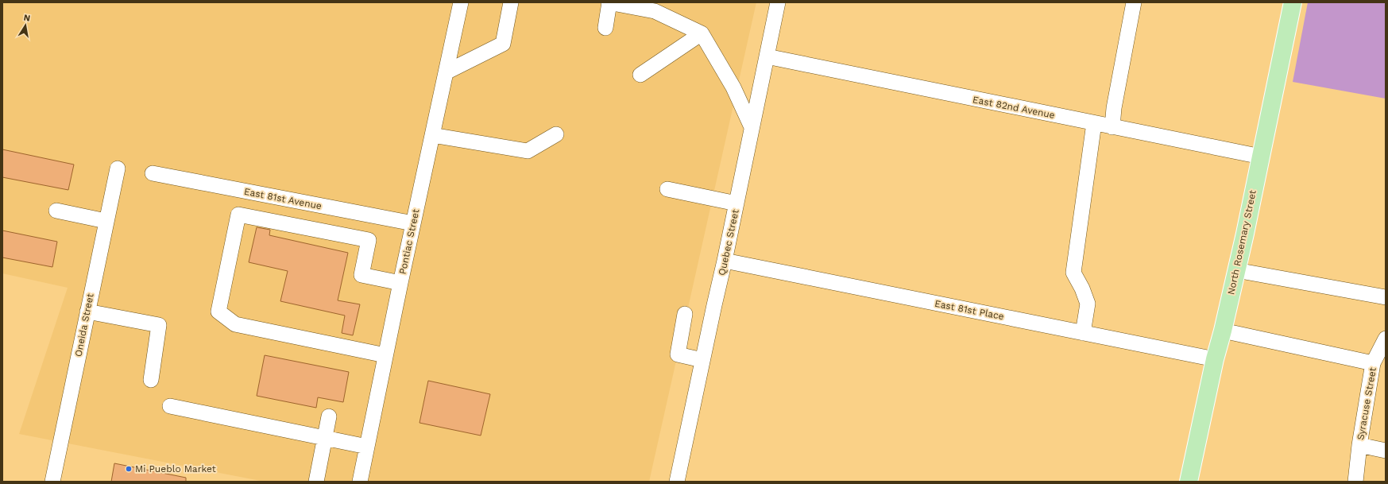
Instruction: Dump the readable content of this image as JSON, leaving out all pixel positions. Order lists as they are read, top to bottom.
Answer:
{
  "streets": {
    "main road": ["North Rosemary Street"],
    "street": [
      "East 82nd Avenue",
      "East 81st Avenue",
      "Pontiac Street",
      "Quebec Street",
      "East 81st Place",
      "Oneida Street",
      "Syracuse Street"
    ]
  },
  "crossings": [
    ["East 82nd Avenue", "Quebec Street"],
    ["East 82nd Avenue", "North Rosemary Street"],
    ["East 81st Avenue", "Pontiac Street"],
    ["Quebec Street", "East 81st Place"],
    ["North Rosemary Street", "East 81st Place"]
  ],
  "places": ["Mi Pueblo Market"],
  "north": "top"
}
